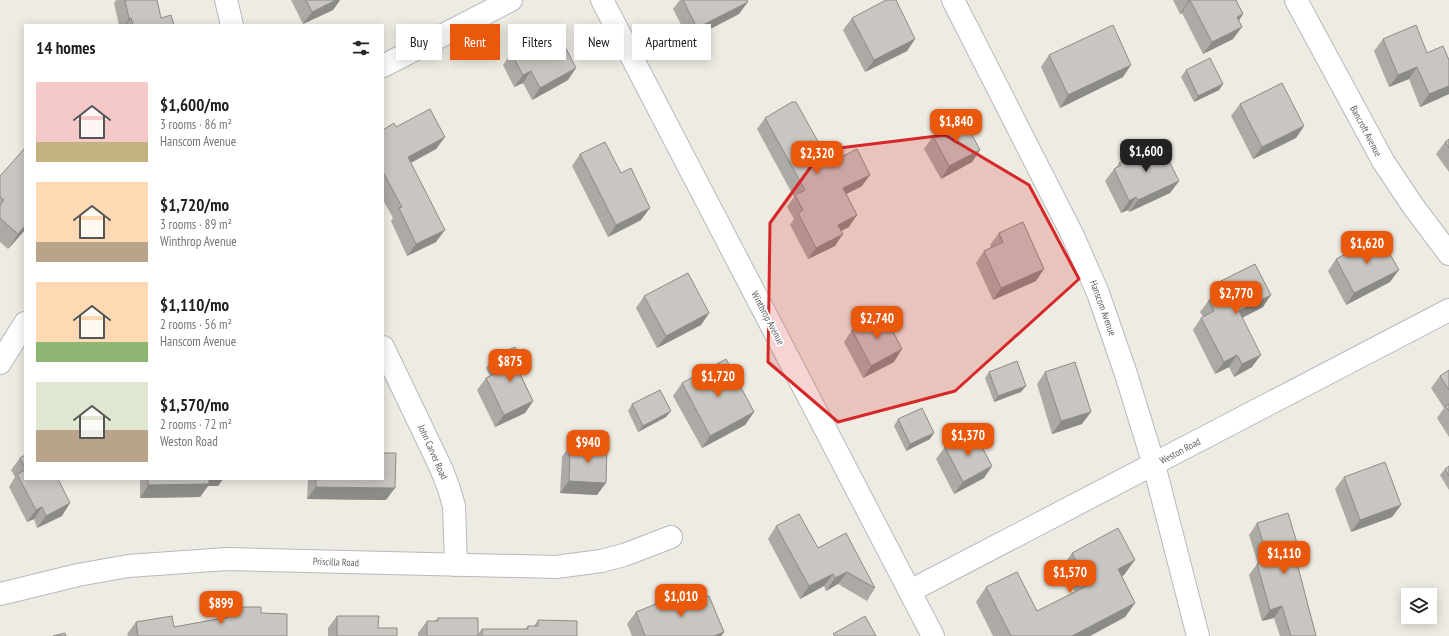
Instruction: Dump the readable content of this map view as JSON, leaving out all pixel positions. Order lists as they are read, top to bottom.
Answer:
{
  "streets": {
    "street": [
      "Bancroft Avenue",
      "Hanscom Avenue",
      "Winthrop Avenue",
      "Weston Road",
      "John Carver Road",
      "Priscilla Road"
    ]
  },
  "crossings": [
    ["Hanscom Avenue", "Weston Road"],
    ["Winthrop Avenue", "Weston Road"],
    ["John Carver Road", "Priscilla Road"]
  ],
  "page": {
    "chip": [
      "Buy",
      "Rent",
      "Filters",
      "New",
      "Apartment"
    ],
    "heading": "14 homes",
    "list": [
      {
        "name": "$1,600/mo",
        "note": "3 rooms · 86 m² · Hanscom Avenue"
      },
      {
        "name": "$1,720/mo",
        "note": "3 rooms · 89 m² · Winthrop Avenue"
      },
      {
        "name": "$1,110/mo",
        "note": "2 rooms · 56 m² · Hanscom Avenue"
      },
      {
        "name": "$1,570/mo",
        "note": "2 rooms · 72 m² · Weston Road"
      }
    ],
    "price": [
      "$1,840",
      "$1,600",
      "$2,320",
      "$1,620",
      "$2,770",
      "$2,740",
      "$875",
      "$1,720",
      "$1,370",
      "$940",
      "$1,110",
      "$1,570",
      "$1,010",
      "$899"
    ]
  }
}
